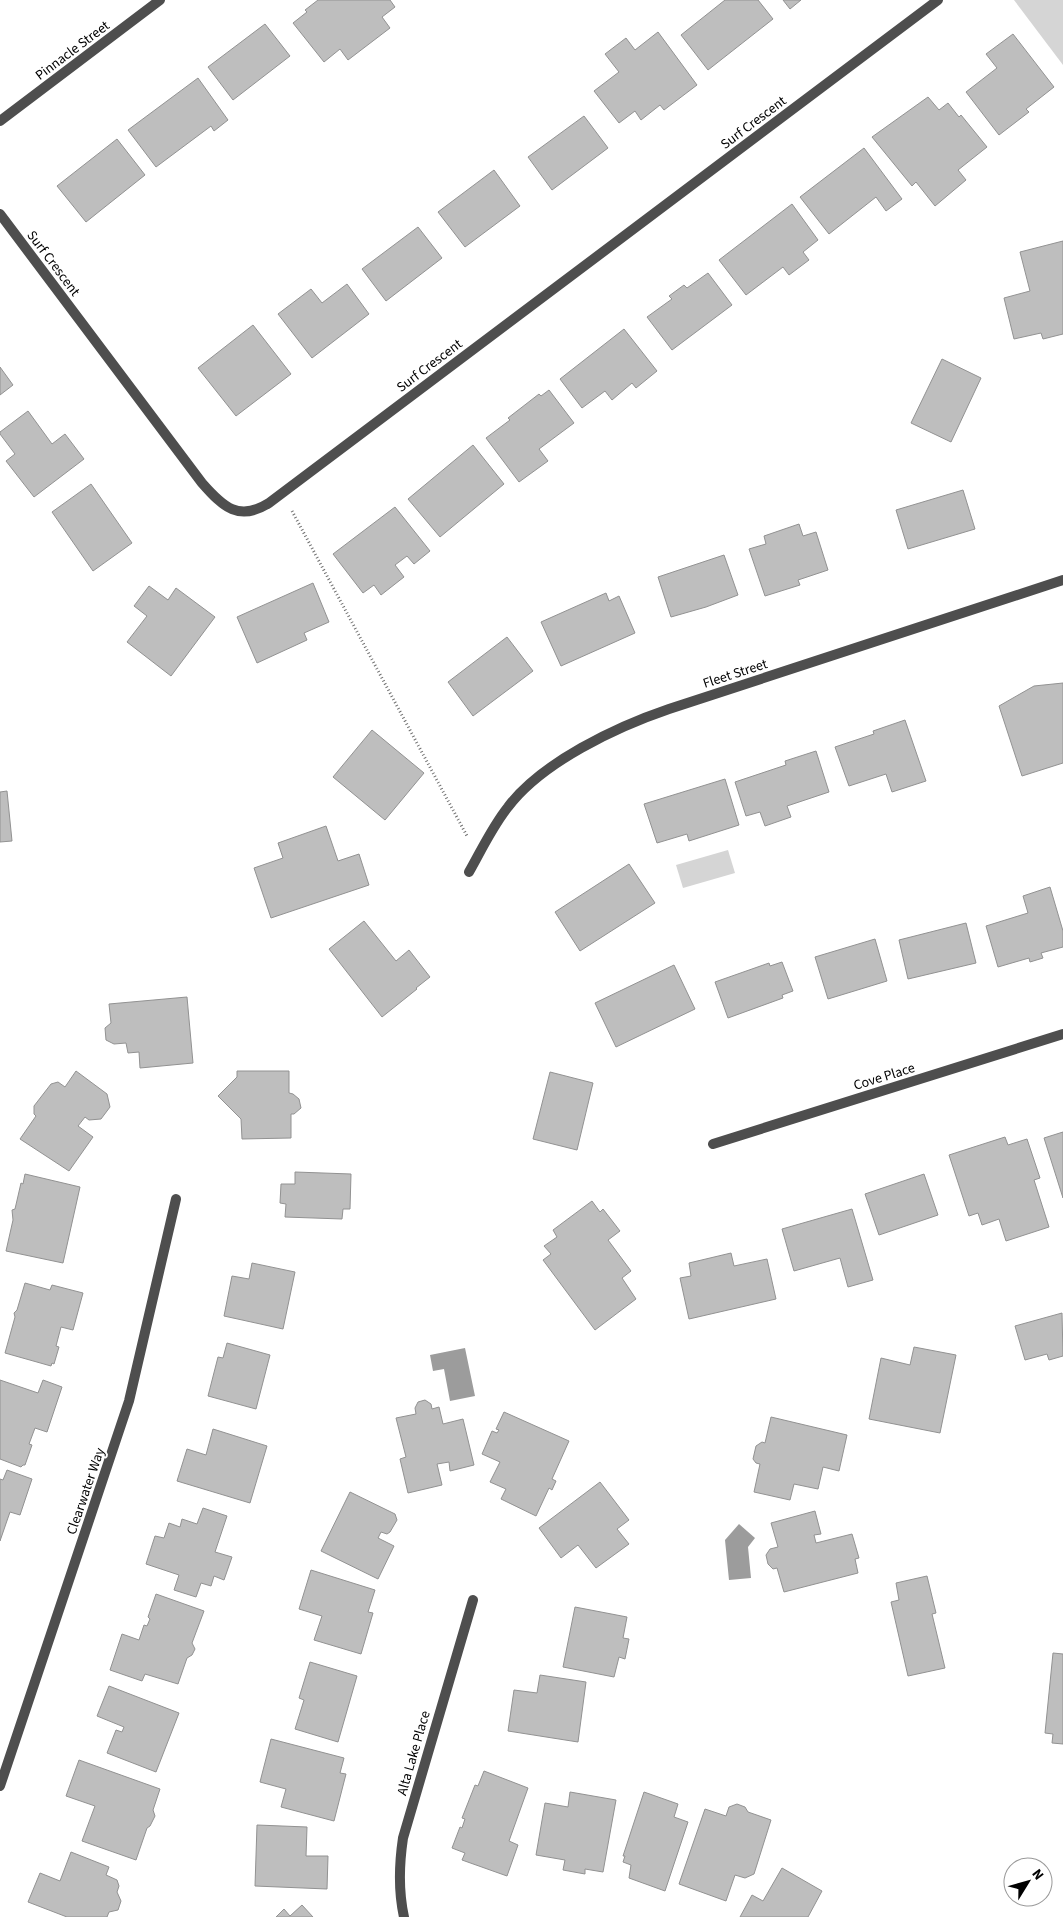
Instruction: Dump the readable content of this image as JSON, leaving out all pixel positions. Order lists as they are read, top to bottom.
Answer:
{
  "streets": {
    "street": [
      "Pinnacle Street",
      "Surf Crescent",
      "Fleet Street",
      "Cove Place",
      "Clearwater Way",
      "Alta Lake Place"
    ]
  },
  "north": "top right"
}
